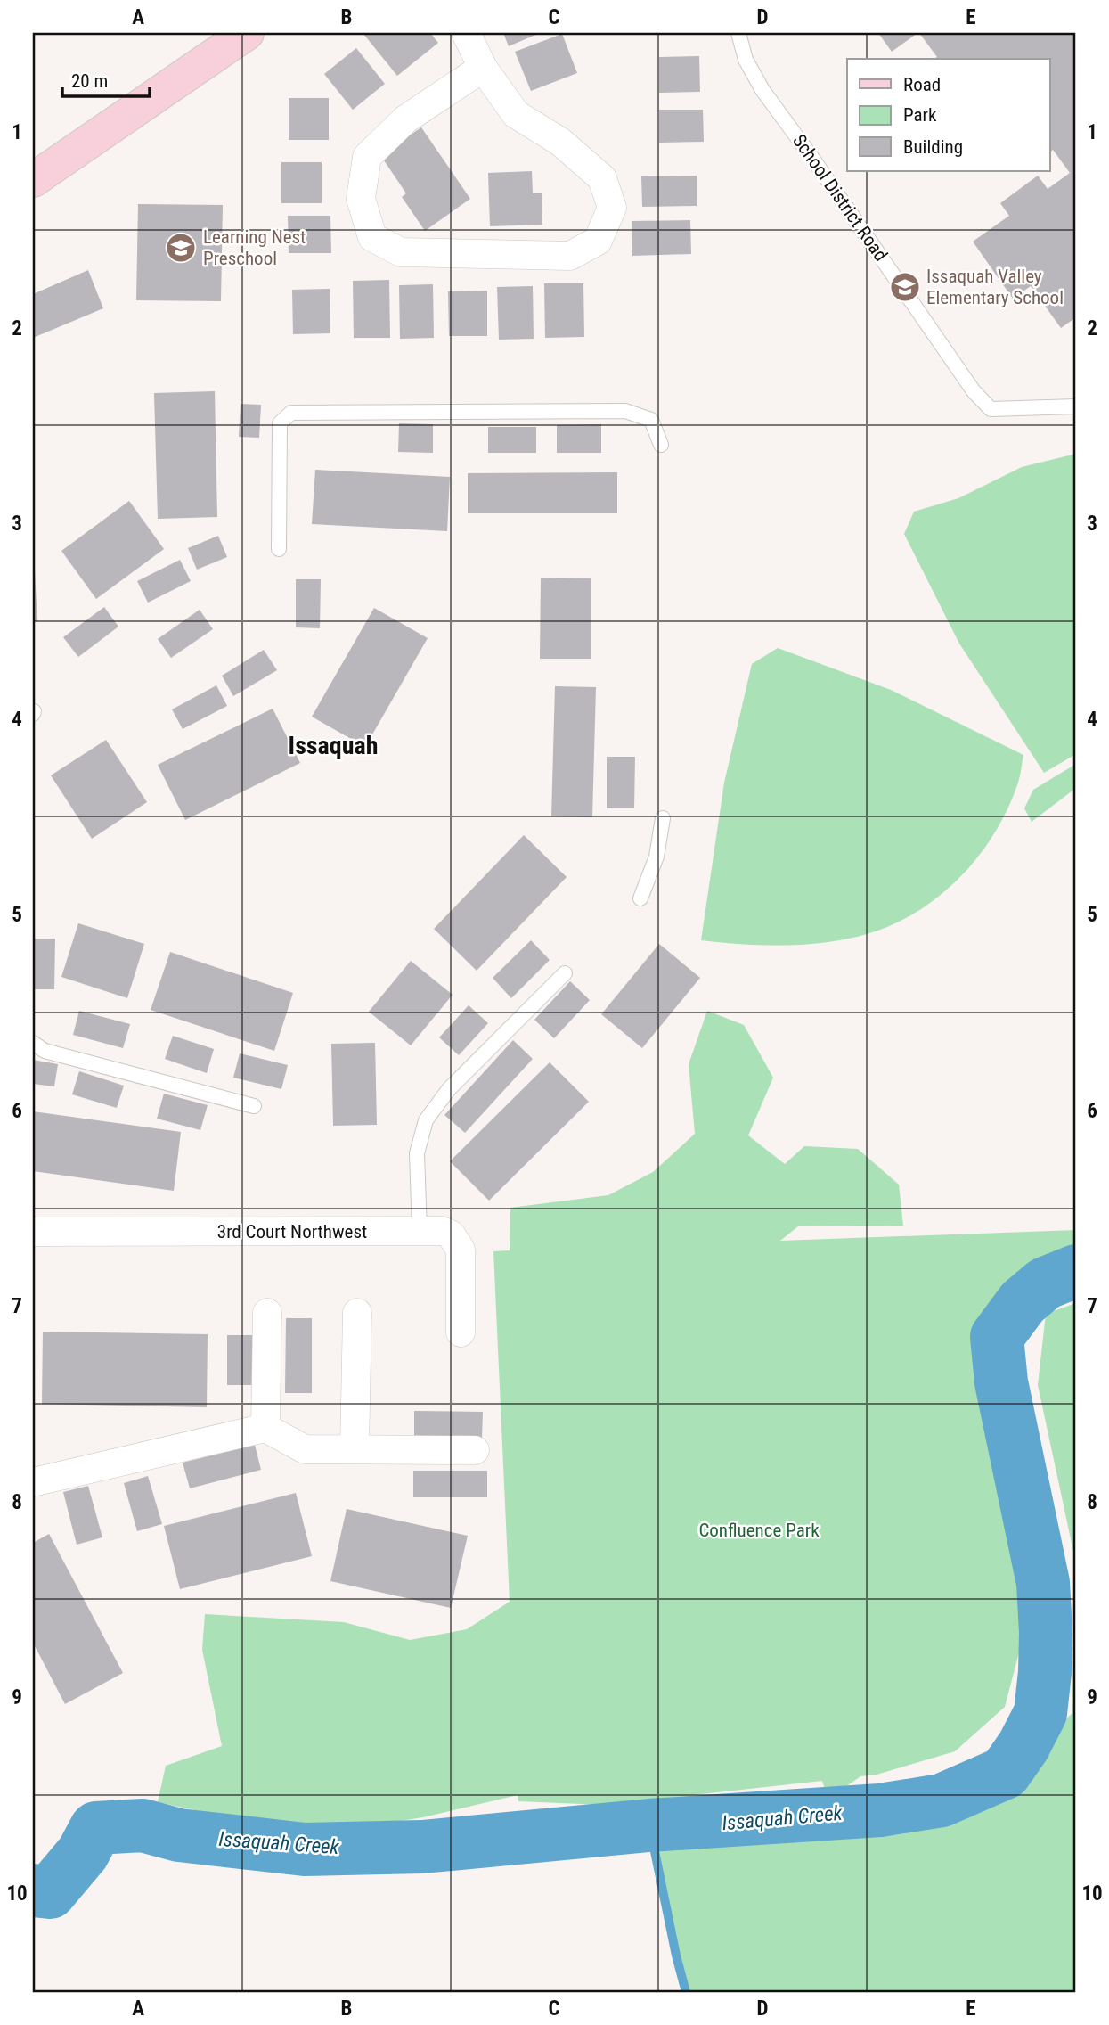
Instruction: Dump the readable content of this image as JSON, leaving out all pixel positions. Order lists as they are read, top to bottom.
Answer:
{
  "streets": {
    "street": ["3rd Court Northwest"],
    "lane": ["School District Road"]
  },
  "districts": ["Issaquah"],
  "water": ["Issaquah Creek"],
  "parks": ["Confluence Park"],
  "places": {
    "school or university": ["Learning Nest Preschool", "Issaquah Valley Elementary School"]
  },
  "legend": ["Road", "Park", "Building"],
  "scale_bar": "20 m",
  "grid": {
    "columns": [
      "A",
      "B",
      "C",
      "D",
      "E"
    ],
    "rows": [
      "1",
      "2",
      "3",
      "4",
      "5",
      "6",
      "7",
      "8",
      "9",
      "10"
    ]
  }
}
